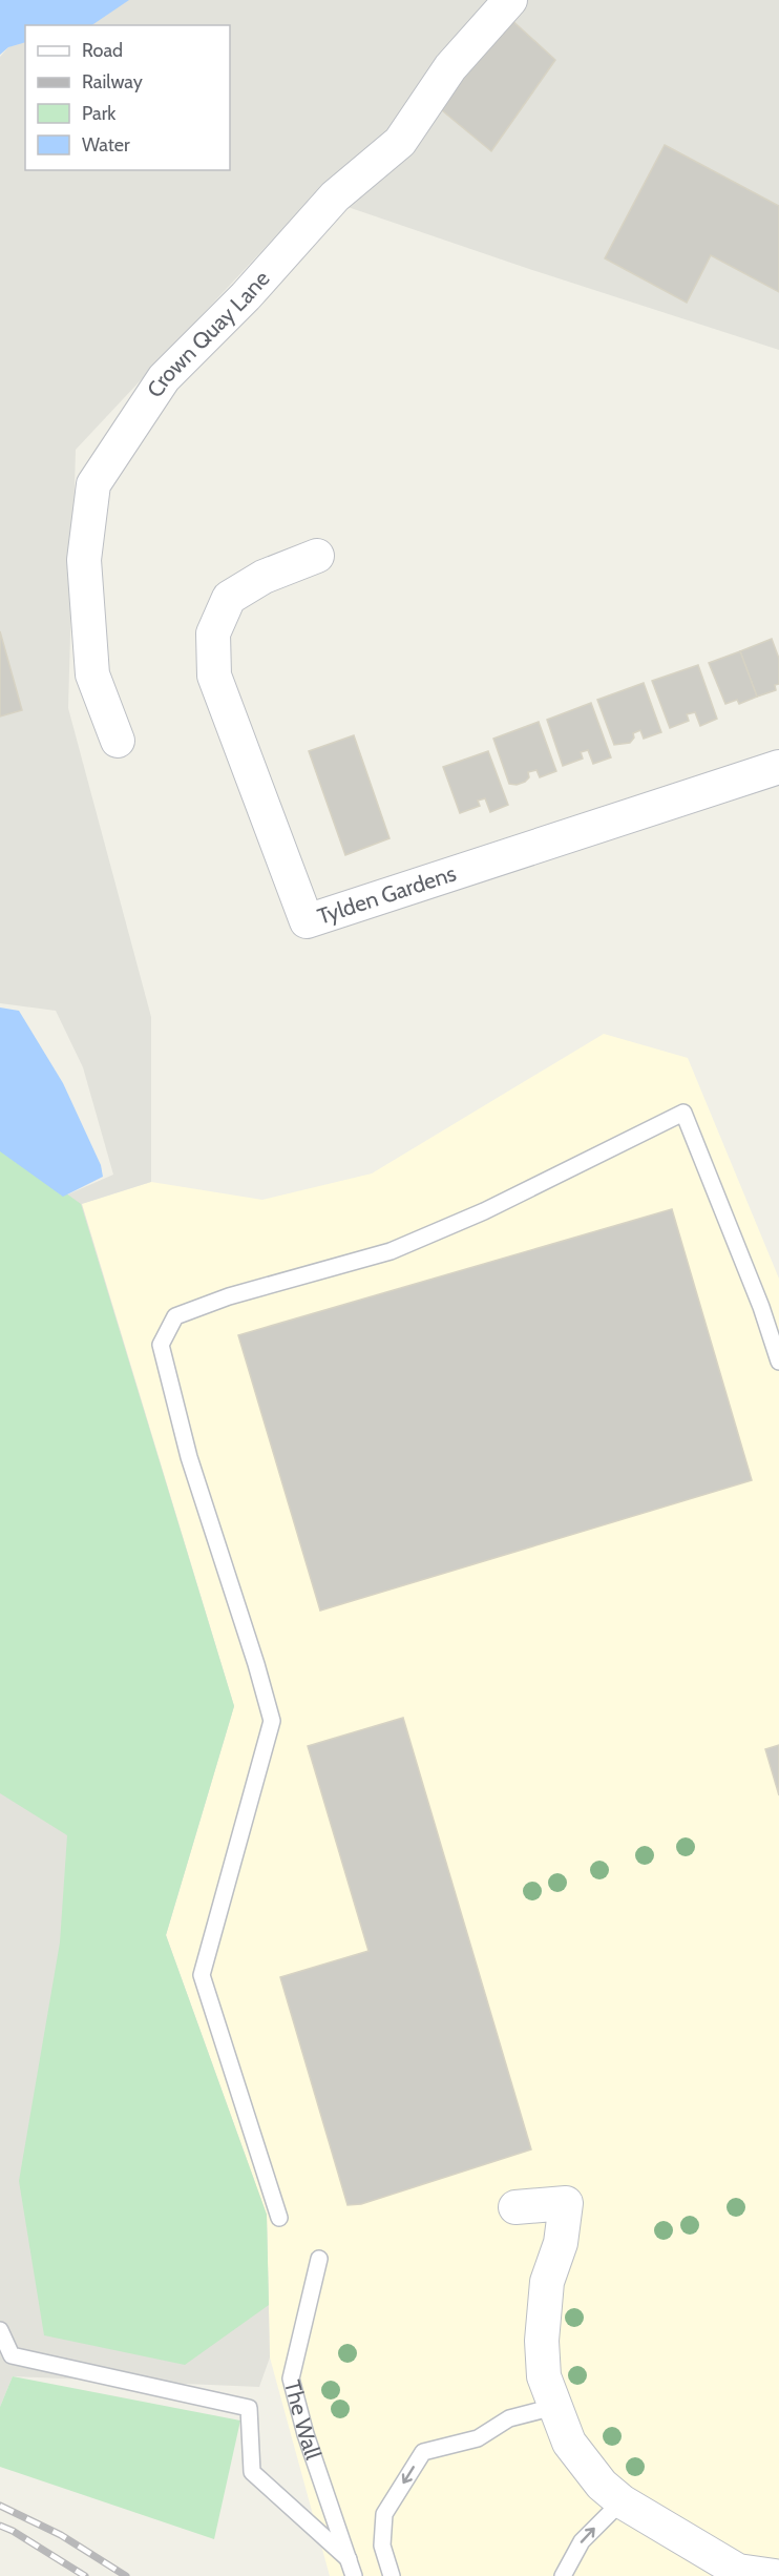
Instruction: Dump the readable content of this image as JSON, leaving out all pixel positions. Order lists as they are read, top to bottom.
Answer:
{
  "streets": {
    "street": ["Crown Quay Lane", "Tylden Gardens"],
    "lane": ["The Wall"]
  },
  "legend": [
    "Road",
    "Railway",
    "Park",
    "Water"
  ]
}
